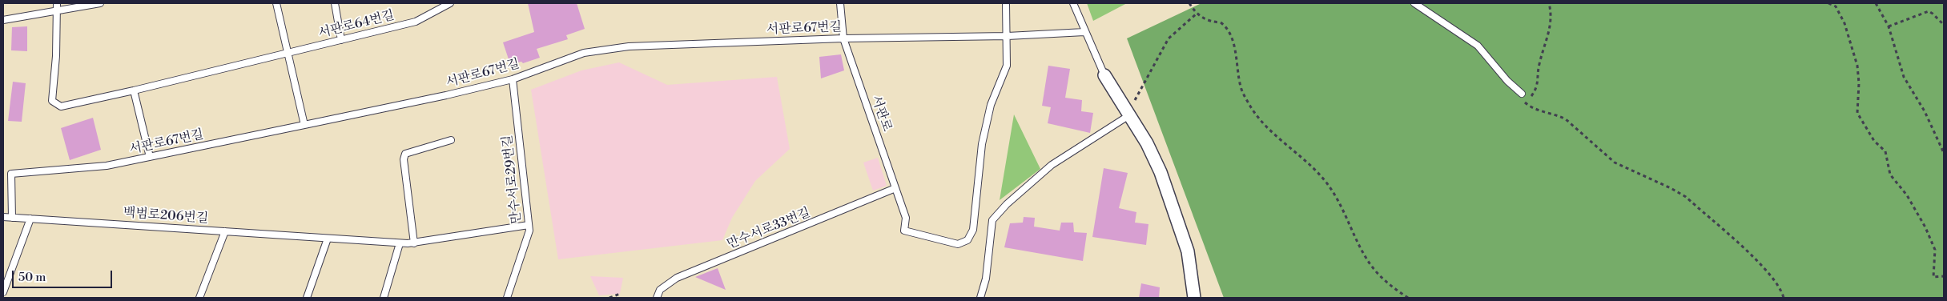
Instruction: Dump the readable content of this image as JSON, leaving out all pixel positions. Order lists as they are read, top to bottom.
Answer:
{
  "streets": {
    "lane": [
      "서판로64번길",
      "서판로67번길",
      "서판로",
      "만수서로29번길",
      "백범로206번길",
      "만수서로33번길"
    ]
  },
  "crossings": [
    ["서판로67번길", "서판로"],
    ["서판로67번길", "만수서로29번길"],
    ["서판로67번길", "백범로206번길"],
    ["서판로", "만수서로33번길"],
    ["만수서로29번길", "백범로206번길"]
  ],
  "scale_bar": "50 m"
}
